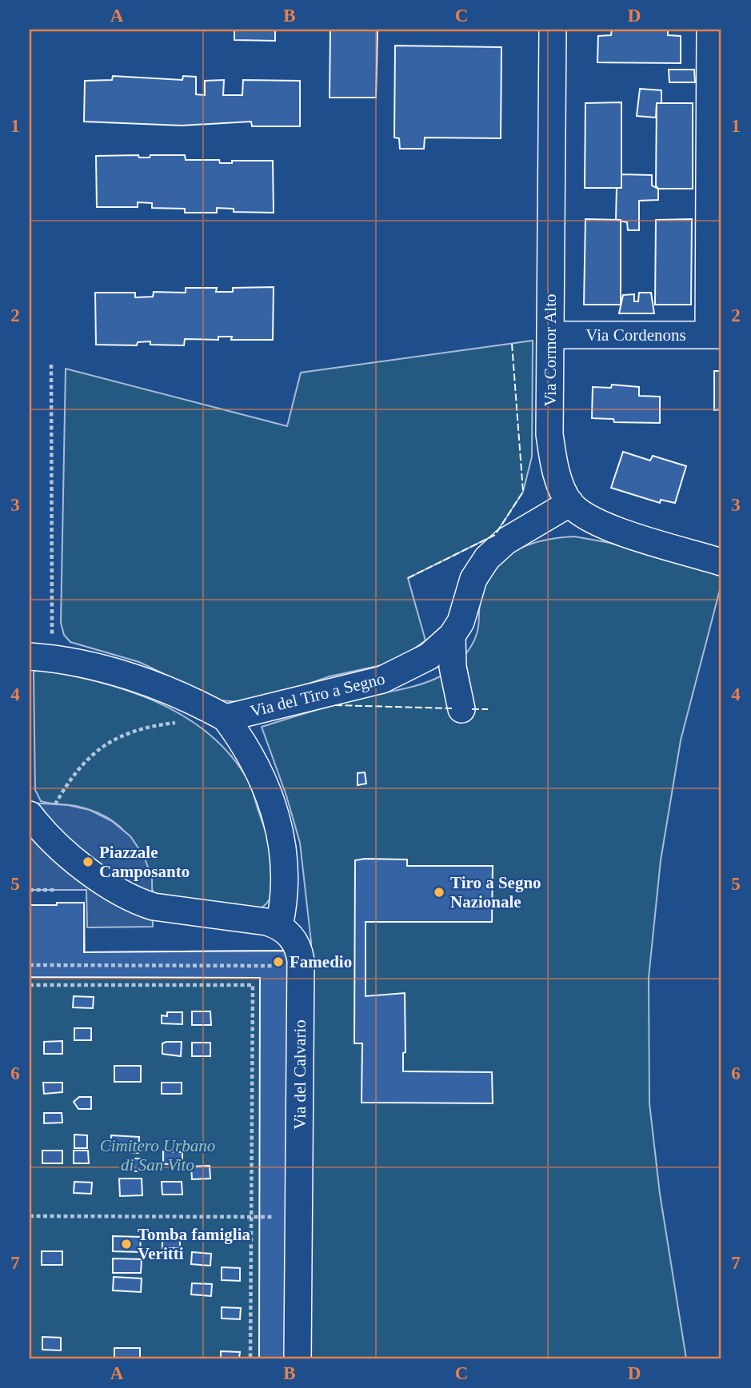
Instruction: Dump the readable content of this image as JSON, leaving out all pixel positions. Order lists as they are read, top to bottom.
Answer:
{
  "streets": {
    "street": [
      "Via Cordenons",
      "Via Cormor Alto",
      "Via del Tiro a Segno",
      "Via del Calvario"
    ]
  },
  "crossings": [
    ["Via Cordenons", "Via Cormor Alto"],
    ["Via Cormor Alto", "Via del Tiro a Segno"]
  ],
  "parks": ["Cimitero Urbano di San Vito"],
  "places": [
    "Piazzale Camposanto",
    "Tiro a Segno Nazionale",
    "Famedio",
    "Tomba famiglia Veritti"
  ],
  "grid": {
    "columns": [
      "A",
      "B",
      "C",
      "D"
    ],
    "rows": [
      "1",
      "2",
      "3",
      "4",
      "5",
      "6",
      "7"
    ]
  }
}
